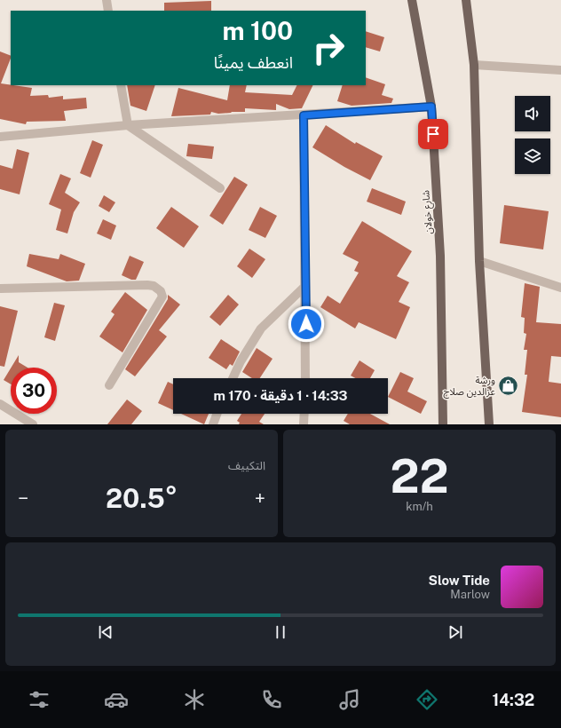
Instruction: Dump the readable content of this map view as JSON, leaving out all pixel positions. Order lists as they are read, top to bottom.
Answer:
{
  "streets": {
    "main road": ["شارع خولان"]
  },
  "places": {
    "shop": ["ورشة عزالدين صلاح"]
  },
  "page": {
    "turn": ["100 m", "انعطف يمينًا"],
    "limit": "30",
    "trip": "14:33 · 1 دقيقة · 170 m",
    "tile": [
      ["22", "km/h"],
      "التكييف"
    ],
    "heat": ["−", "20.5°", "+"],
    "song": ["Slow Tide", "Marlow"],
    "tabs": "14:32"
  }
}
